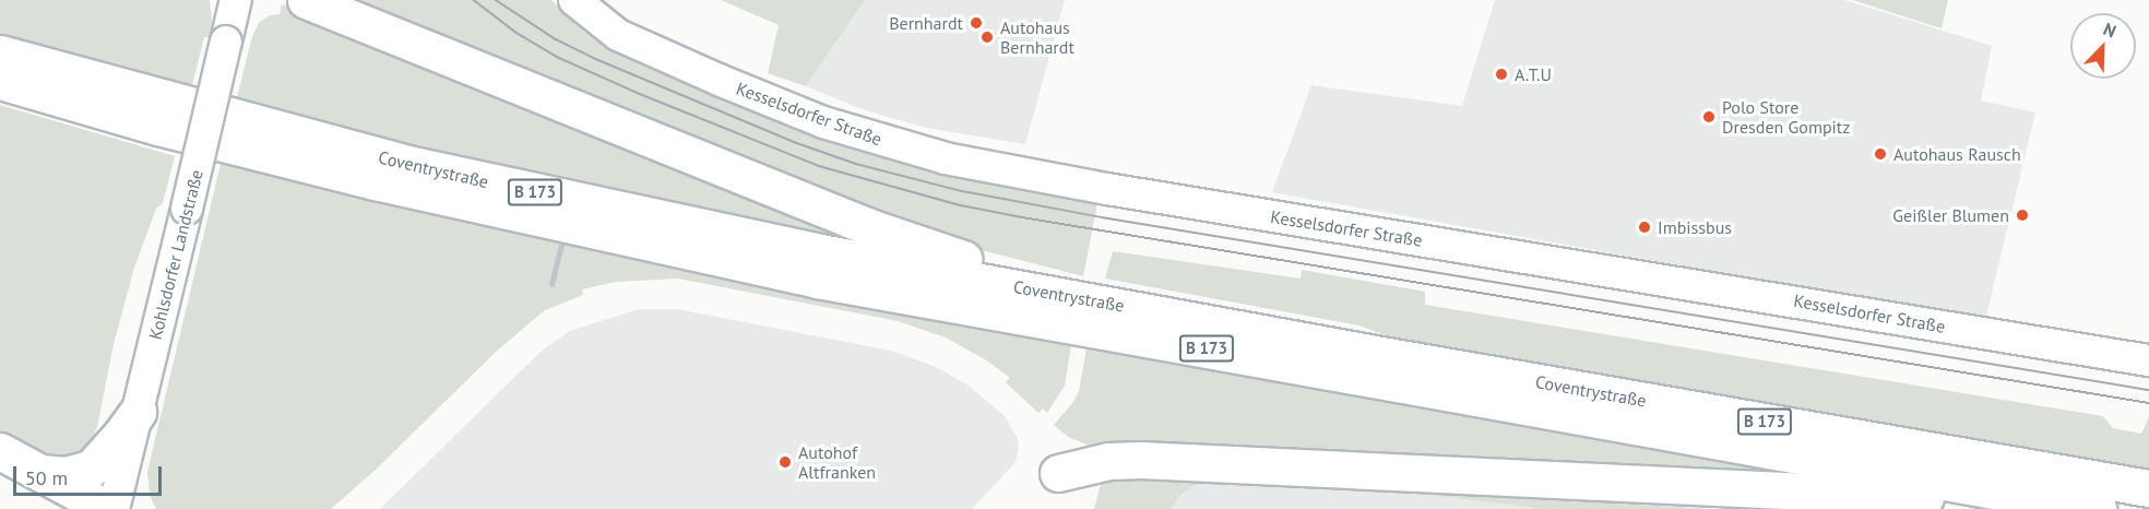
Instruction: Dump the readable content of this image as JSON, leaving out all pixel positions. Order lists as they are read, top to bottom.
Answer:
{
  "streets": {
    "highway": ["Coventrystraße", "B 173"],
    "street": ["Kesselsdorfer Straße", "Kohlsdorfer Landstraße"]
  },
  "places": [
    "Bernhardt",
    "Autohaus Bernhardt",
    "A.T.U",
    "Polo Store Dresden Gompitz",
    "Autohaus Rausch",
    "Geißler Blumen",
    "Imbissbus",
    "Autohof Altfranken"
  ],
  "scale_bar": "50 m",
  "north": "top right"
}
